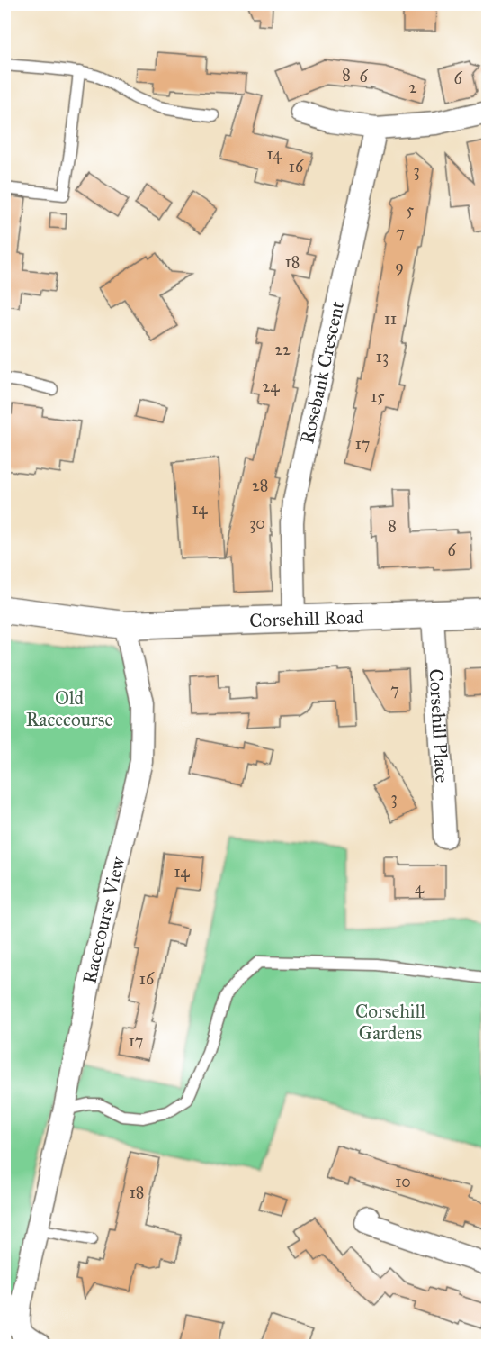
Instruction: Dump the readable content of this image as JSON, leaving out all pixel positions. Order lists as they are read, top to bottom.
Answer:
{
  "streets": {
    "street": [
      "Rosebank Crescent",
      "Corsehill Road",
      "Corsehill Place",
      "Racecourse View"
    ]
  },
  "crossings": [
    ["Rosebank Crescent", "Corsehill Road"],
    ["Corsehill Road", "Corsehill Place"],
    ["Corsehill Road", "Racecourse View"]
  ],
  "parks": ["Old Racecourse", "Corsehill Gardens"],
  "house_numbers": [
    "8",
    "6",
    "6",
    "2",
    "14",
    "16",
    "3",
    "5",
    "7",
    "18",
    "9",
    "11",
    "22",
    "13",
    "24",
    "15",
    "17",
    "28",
    "14",
    "30",
    "8",
    "6",
    "7",
    "3",
    "14",
    "4",
    "16",
    "17",
    "10",
    "18"
  ]
}
